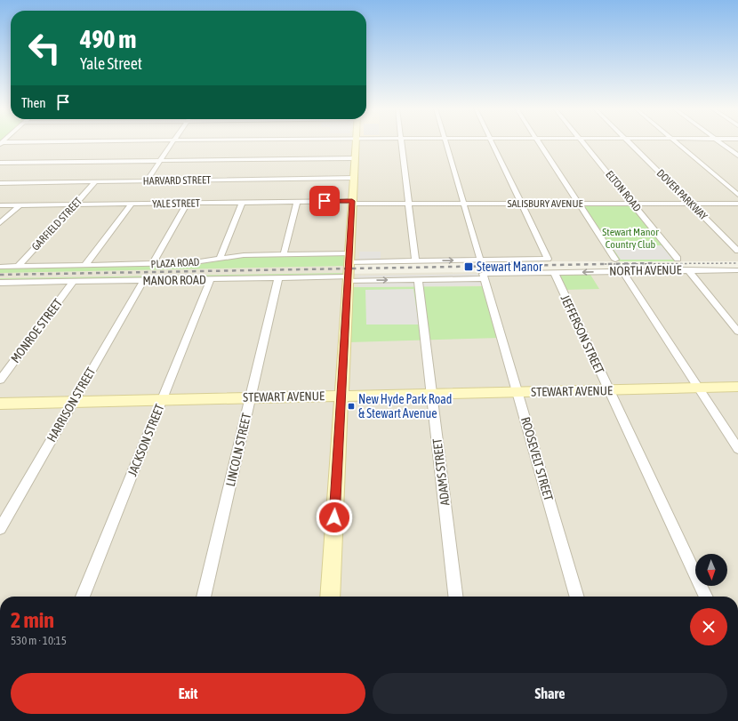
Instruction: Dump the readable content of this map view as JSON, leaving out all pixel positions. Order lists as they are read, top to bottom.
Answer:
{
  "streets": {
    "main road": ["STEWART AVENUE"],
    "street": [
      "HARVARD STREET",
      "ELTON ROAD",
      "DOVER PARKWAY",
      "YALE STREET",
      "SALISBURY AVENUE",
      "GARFIELD STREET",
      "PLAZA ROAD",
      "NORTH AVENUE",
      "MANOR ROAD",
      "MONROE STREET",
      "JEFFERSON STREET",
      "HARRISON STREET",
      "JACKSON STREET",
      "LINCOLN STREET",
      "ROOSEVELT STREET",
      "ADAMS STREET"
    ]
  },
  "crossings": [
    ["HARVARD STREET", "GARFIELD STREET"],
    ["ELTON ROAD", "SALISBURY AVENUE"],
    ["DOVER PARKWAY", "SALISBURY AVENUE"],
    ["YALE STREET", "SALISBURY AVENUE"],
    ["YALE STREET", "GARFIELD STREET"],
    ["SALISBURY AVENUE", "PLAZA ROAD"],
    ["GARFIELD STREET", "PLAZA ROAD"],
    ["NORTH AVENUE", "MANOR ROAD"],
    ["NORTH AVENUE", "JEFFERSON STREET"],
    ["MANOR ROAD", "MONROE STREET"],
    ["MANOR ROAD", "JEFFERSON STREET"],
    ["MANOR ROAD", "HARRISON STREET"],
    ["MANOR ROAD", "JACKSON STREET"],
    ["MANOR ROAD", "LINCOLN STREET"],
    ["MANOR ROAD", "ROOSEVELT STREET"],
    ["MANOR ROAD", "ADAMS STREET"],
    ["JEFFERSON STREET", "STEWART AVENUE"],
    ["STEWART AVENUE", "HARRISON STREET"],
    ["STEWART AVENUE", "JACKSON STREET"],
    ["STEWART AVENUE", "LINCOLN STREET"],
    ["STEWART AVENUE", "ROOSEVELT STREET"],
    ["STEWART AVENUE", "ADAMS STREET"]
  ],
  "one_way": ["NORTH AVENUE"],
  "parks": ["Stewart Manor Country Club"],
  "places": {
    "transit": ["Stewart Manor", "New Hyde Park Road & Stewart Avenue"]
  },
  "north": "bottom",
  "page": {
    "turn": ["490 m", "Yale Street"],
    "then": "Then",
    "heading": ["2 min", "530 m · 10:15"],
    "buttons": ["Exit", "Share"]
  }
}
